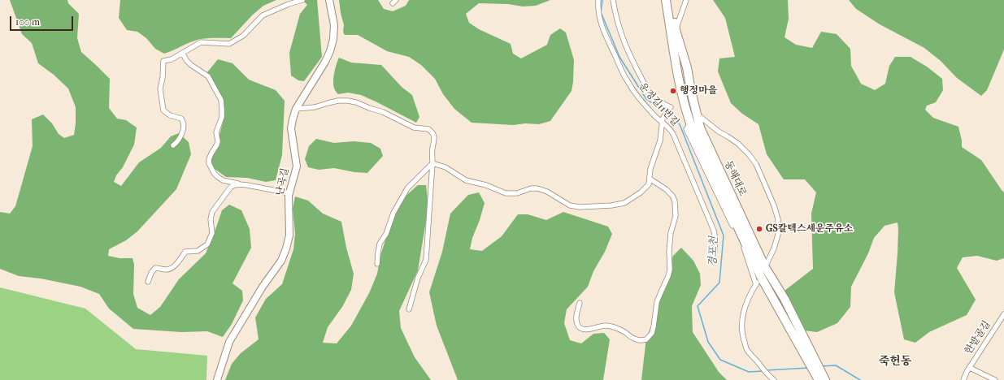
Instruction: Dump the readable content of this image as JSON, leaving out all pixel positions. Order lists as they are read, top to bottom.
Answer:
{
  "streets": {
    "highway": ["동해대로"],
    "street": ["운정길11번길", "난곡길", "한밭골길"]
  },
  "districts": ["죽헌동"],
  "water": ["경포천"],
  "places": ["행정마을", "GS칼텍스세운주유소"],
  "scale_bar": "100 m"
}
